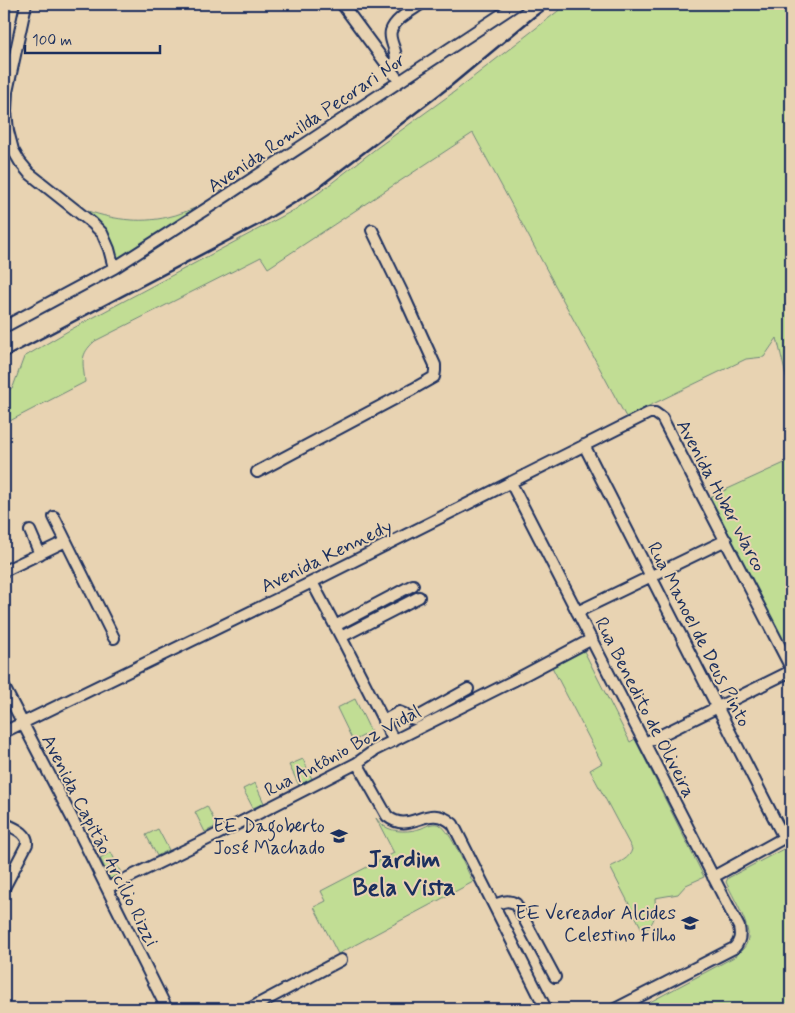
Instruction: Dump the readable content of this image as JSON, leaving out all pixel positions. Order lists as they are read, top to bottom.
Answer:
{
  "streets": {
    "street": [
      "Avenida Romilda Pecorari Nor",
      "Avenida Huber Warco",
      "Avenida Kennedy",
      "Rua Manoel de Deus Pinto",
      "Rua Benedito de Oliveira",
      "Rua Antônio Boz Vidal",
      "Avenida Capitão Arcílio Rizzi"
    ]
  },
  "crossings": [
    ["Avenida Huber Warco", "Avenida Kennedy"],
    ["Avenida Kennedy", "Rua Manoel de Deus Pinto"],
    ["Avenida Kennedy", "Rua Benedito de Oliveira"],
    ["Avenida Kennedy", "Avenida Capitão Arcílio Rizzi"],
    ["Rua Benedito de Oliveira", "Rua Antônio Boz Vidal"],
    ["Rua Antônio Boz Vidal", "Avenida Capitão Arcílio Rizzi"]
  ],
  "districts": ["Jardim Bela Vista"],
  "places": {
    "school or university": ["EE Dagoberto José Machado", "EE Vereador Alcides Celestino Filho"]
  },
  "scale_bar": "100 m"
}
